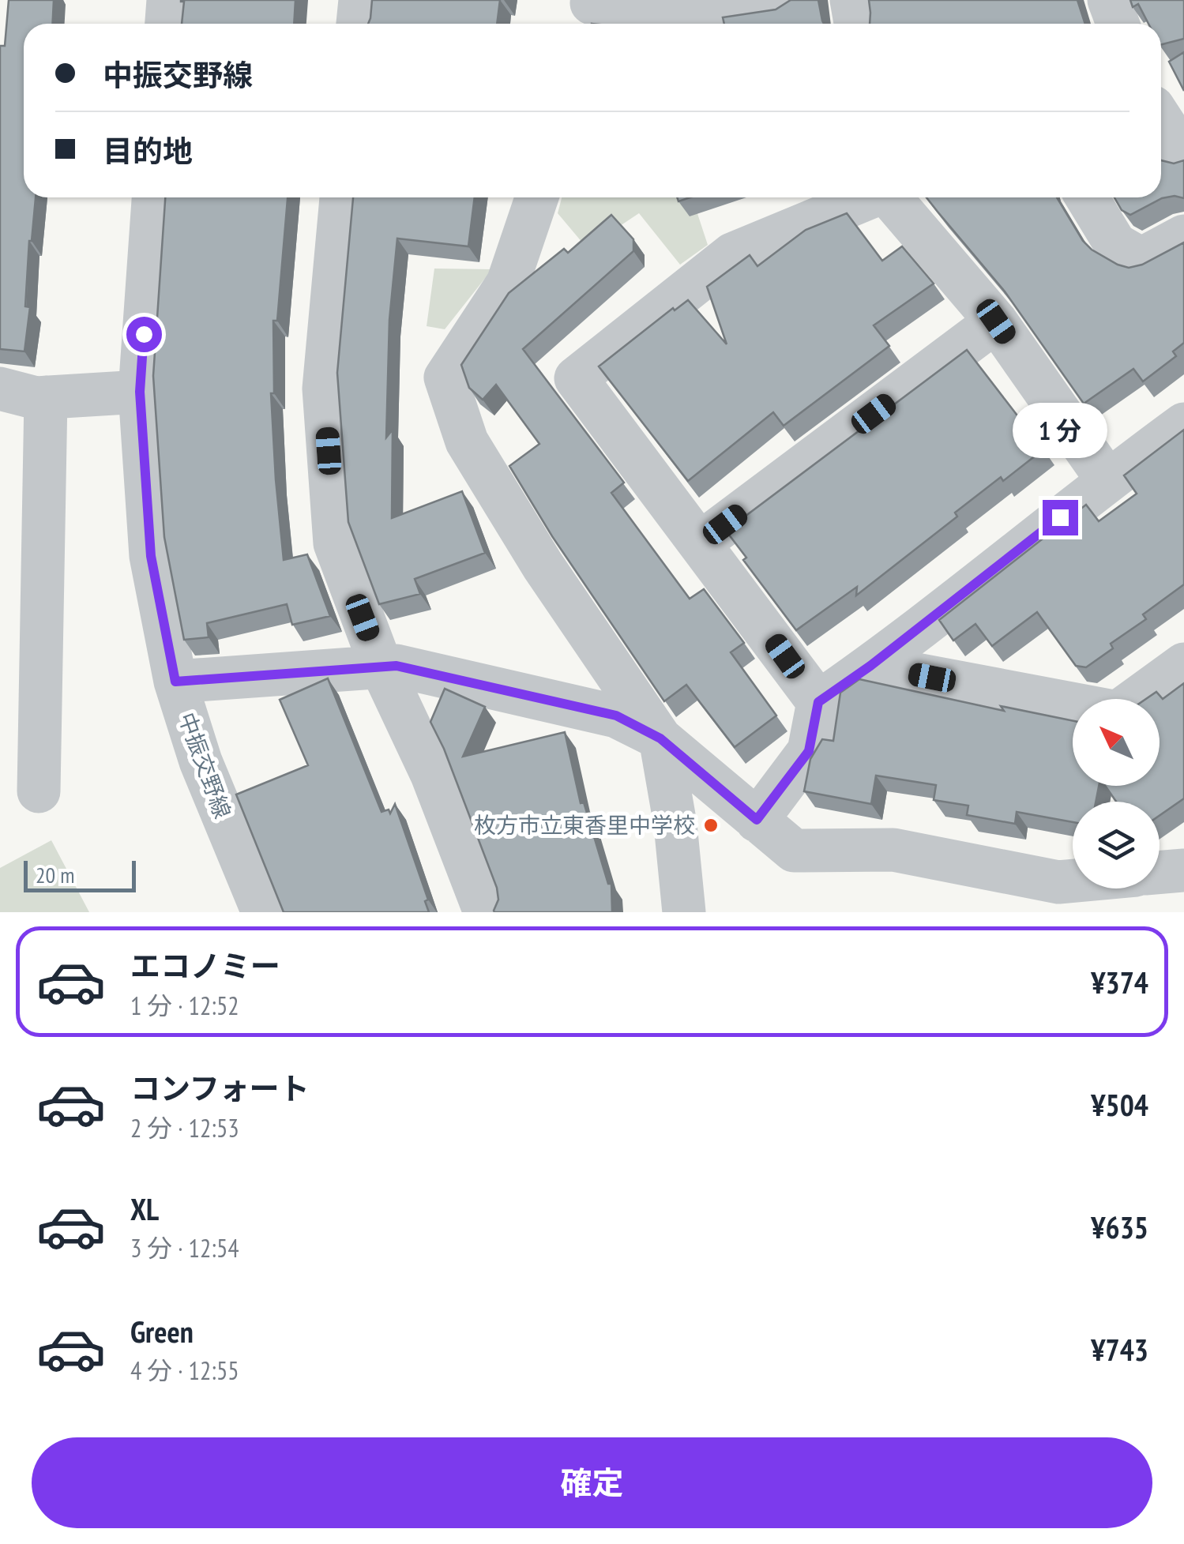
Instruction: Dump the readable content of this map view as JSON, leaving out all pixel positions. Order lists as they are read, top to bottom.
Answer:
{
  "streets": {
    "street": ["中振交野線"]
  },
  "places": ["枚方市立東香里中学校"],
  "scale_bar": "20 m",
  "north": "top left",
  "page": {
    "banner": ["中振交野線", "目的地"],
    "bubble": "1 分",
    "scale": "20 m",
    "list": [
      {
        "name": "エコノミー",
        "note": "1 分 · 12:52",
        "value": "¥374"
      },
      {
        "name": "コンフォート",
        "note": "2 分 · 12:53",
        "value": "¥504"
      },
      {
        "name": "XL",
        "note": "3 分 · 12:54",
        "value": "¥635"
      },
      {
        "name": "Green",
        "note": "4 分 · 12:55",
        "value": "¥743"
      }
    ],
    "buttons": "確定"
  }
}
